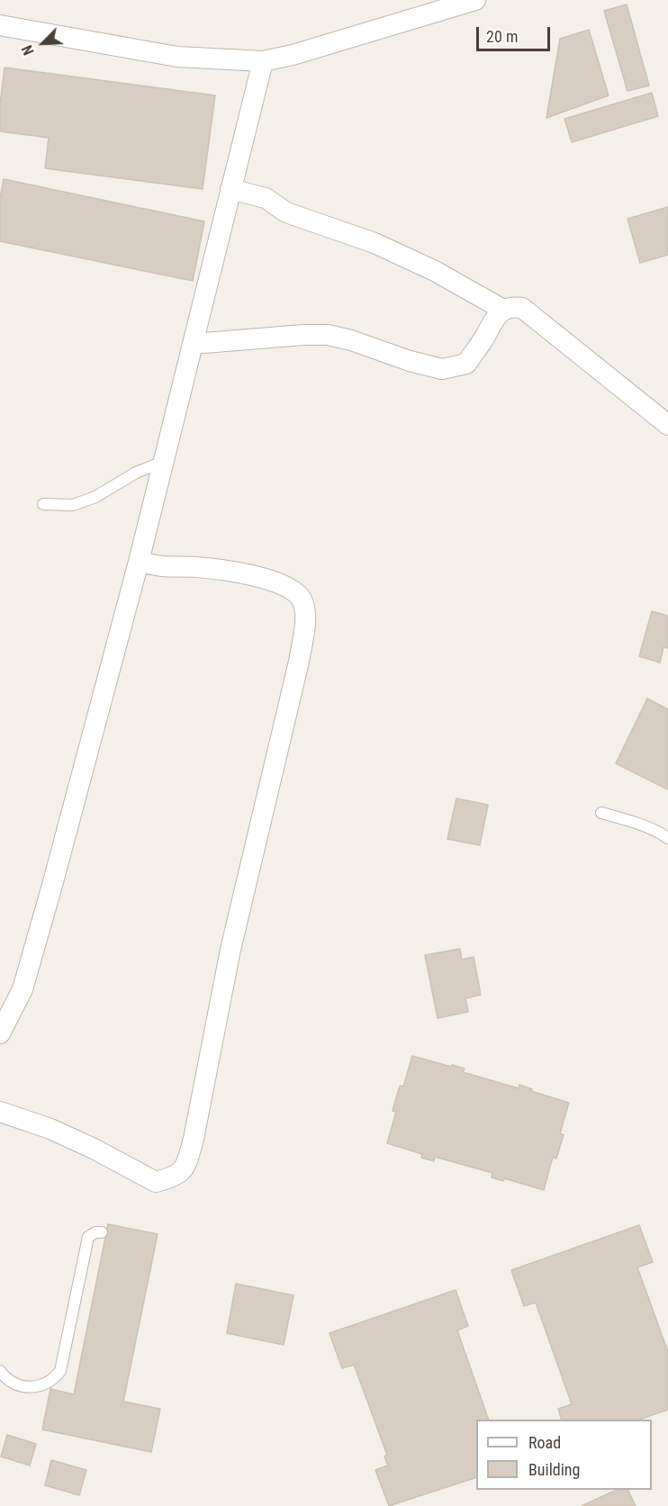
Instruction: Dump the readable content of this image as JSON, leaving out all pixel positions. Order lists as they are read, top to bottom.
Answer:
{
  "legend": ["Road", "Building"],
  "scale_bar": "20 m",
  "north": "bottom left"
}
